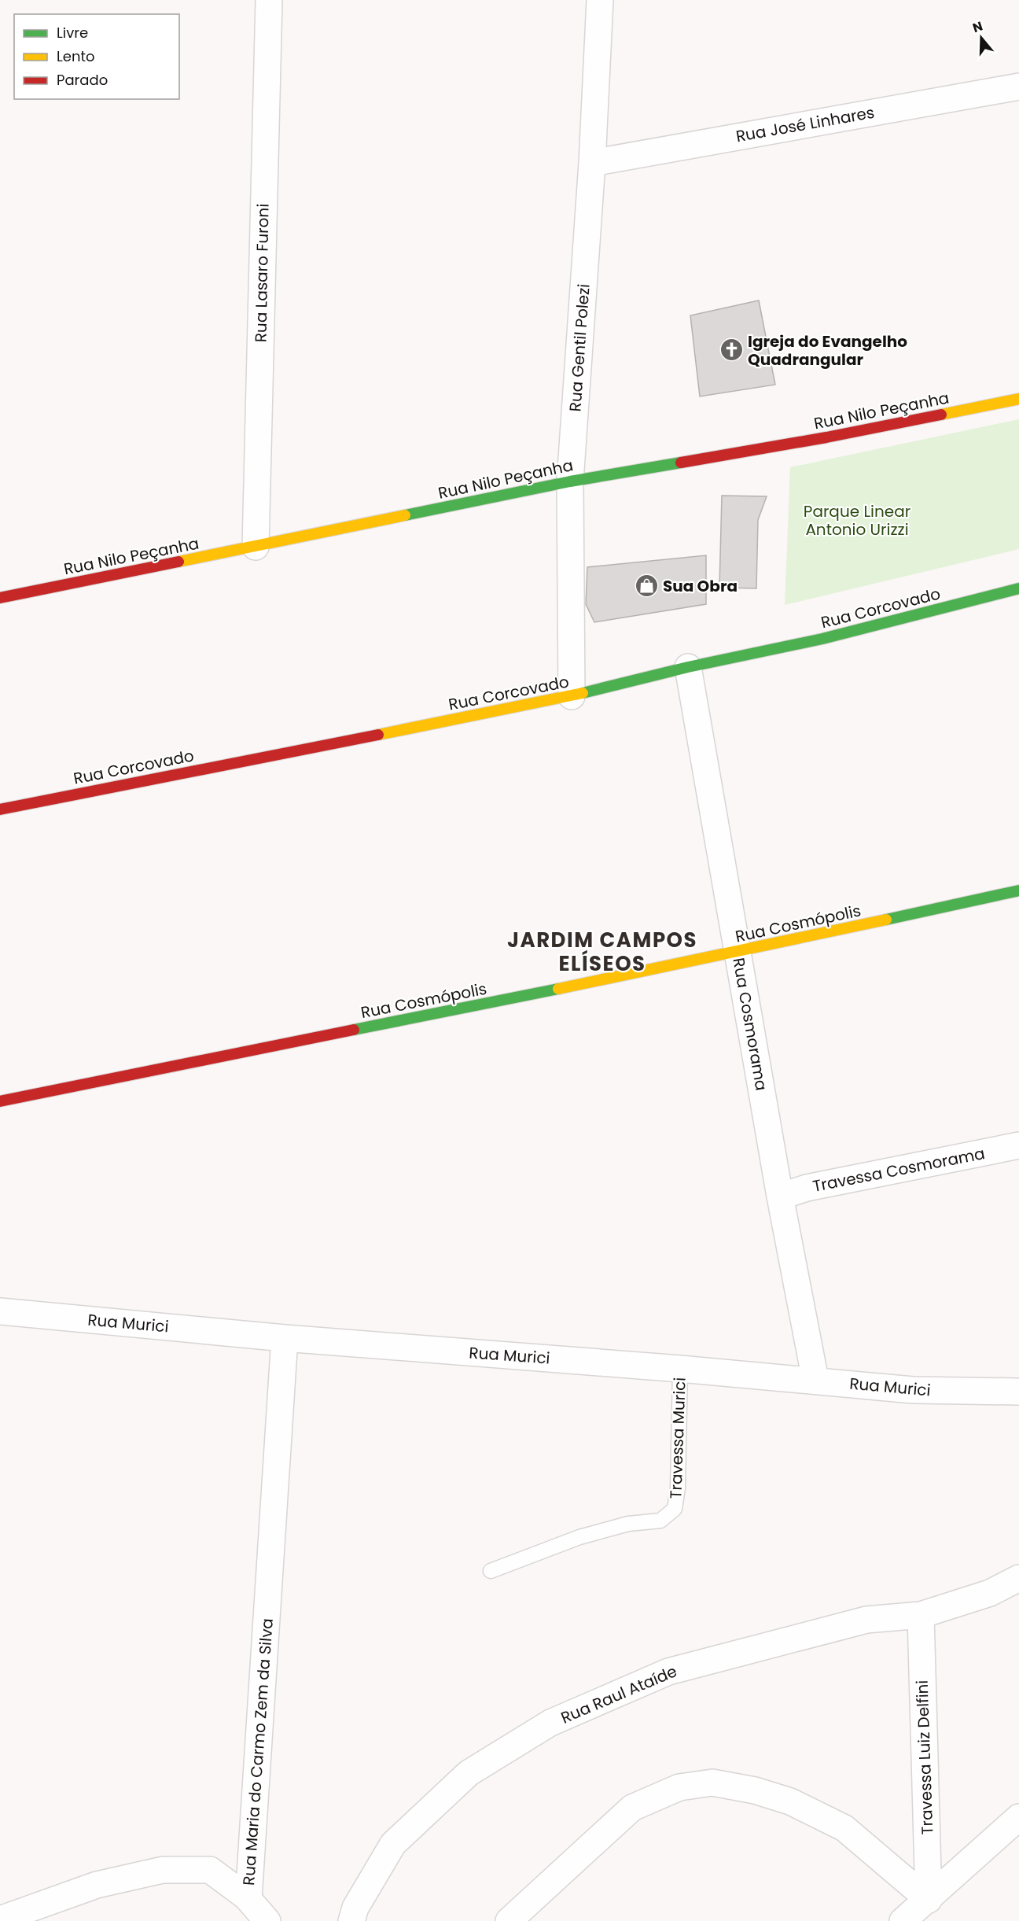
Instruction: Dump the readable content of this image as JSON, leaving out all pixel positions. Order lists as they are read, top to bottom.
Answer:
{
  "streets": {
    "street": [
      "Rua José Linhares",
      "Rua Lasaro Furoni",
      "Rua Gentil Polezi",
      "Rua Nilo Peçanha",
      "Rua Corcovado",
      "Rua Cosmópolis",
      "Rua Cosmorama",
      "Travessa Cosmorama",
      "Rua Murici",
      "Rua Raul Ataíde",
      "Rua Maria do Carmo Zem da Silva",
      "Travessa Luiz Delfini"
    ],
    "lane": ["Travessa Murici"]
  },
  "crossings": [
    ["Rua José Linhares", "Rua Gentil Polezi"],
    ["Rua Lasaro Furoni", "Rua Nilo Peçanha"],
    ["Rua Gentil Polezi", "Rua Nilo Peçanha"],
    ["Rua Gentil Polezi", "Rua Corcovado"],
    ["Rua Corcovado", "Rua Cosmorama"],
    ["Rua Cosmópolis", "Rua Cosmorama"],
    ["Rua Cosmorama", "Travessa Cosmorama"],
    ["Rua Cosmorama", "Rua Murici"],
    ["Rua Murici", "Travessa Murici"],
    ["Rua Murici", "Rua Maria do Carmo Zem da Silva"],
    ["Rua Raul Ataíde", "Travessa Luiz Delfini"]
  ],
  "districts": ["JARDIM CAMPOS ELÍSEOS"],
  "parks": ["Parque Linear Antonio Urizzi"],
  "places": {
    "church": ["Igreja do Evangelho Quadrangular"],
    "shop": ["Sua Obra"]
  },
  "legend": ["Livre", "Lento", "Parado"],
  "north": "top"
}
